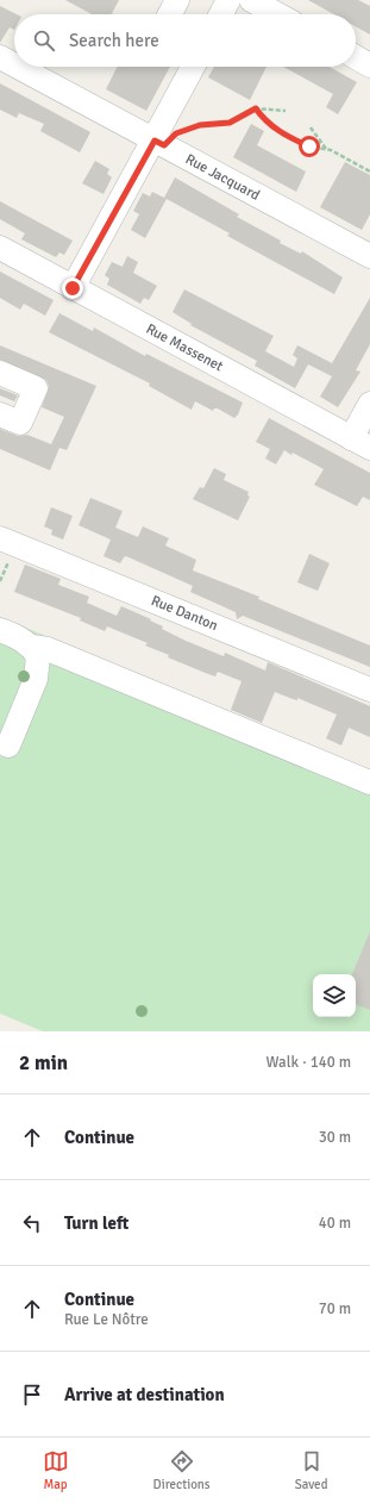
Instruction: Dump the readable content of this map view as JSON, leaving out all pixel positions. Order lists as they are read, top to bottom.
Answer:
{
  "streets": {
    "street": ["Rue Jacquard", "Rue Massenet", "Rue Danton"]
  },
  "page": {
    "search": "Search here",
    "heading": ["2 min", "Walk · 140 m"],
    "list": [
      ["Continue", "30 m"],
      ["Turn left", "40 m"],
      ["Continue", "Rue Le Nôtre", "70 m"],
      "Arrive at destination"
    ],
    "nav": ["Map", "Directions", "Saved"]
  }
}
